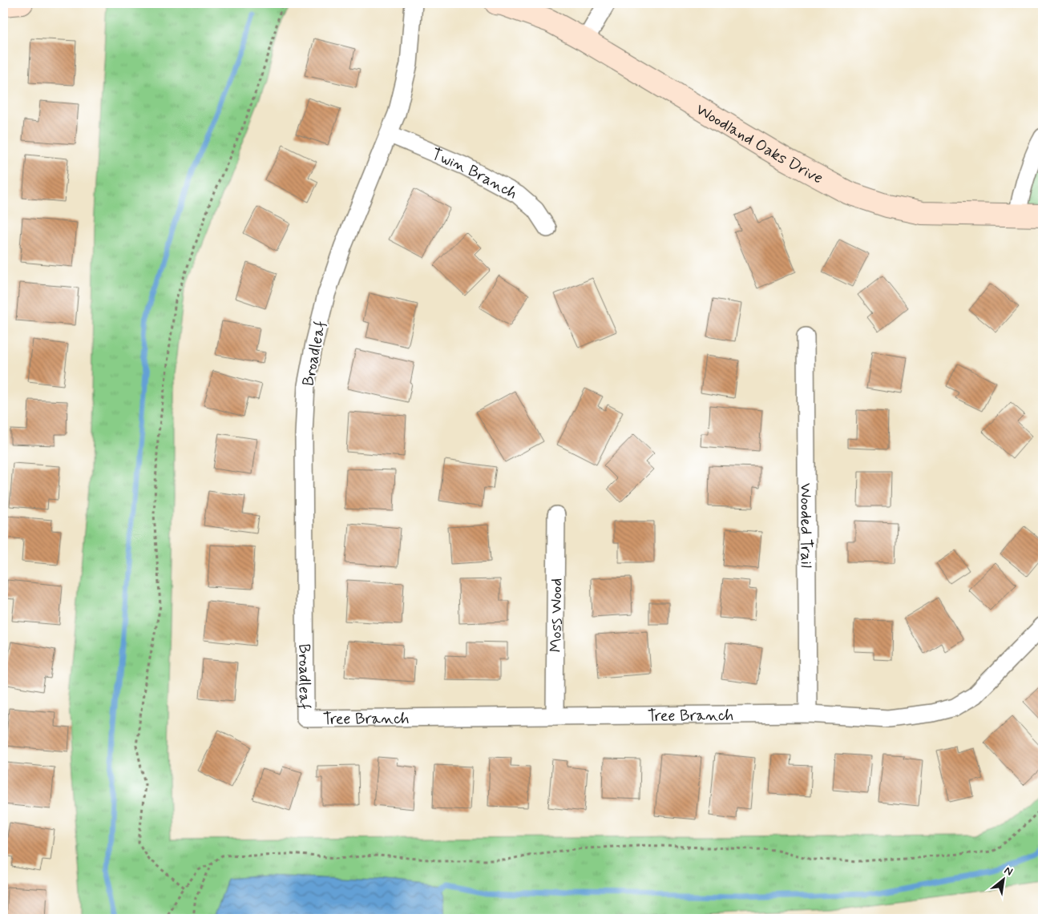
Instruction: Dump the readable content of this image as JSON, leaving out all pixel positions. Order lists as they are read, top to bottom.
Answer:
{
  "streets": {
    "street": [
      "Woodland Oaks Drive",
      "Twin Branch",
      "Broadleaf",
      "Wooded Trail",
      "Moss Wood",
      "Tree Branch"
    ]
  },
  "crossings": [
    ["Twin Branch", "Broadleaf"],
    ["Broadleaf", "Tree Branch"],
    ["Wooded Trail", "Tree Branch"],
    ["Moss Wood", "Tree Branch"]
  ],
  "north": "top right"
}
